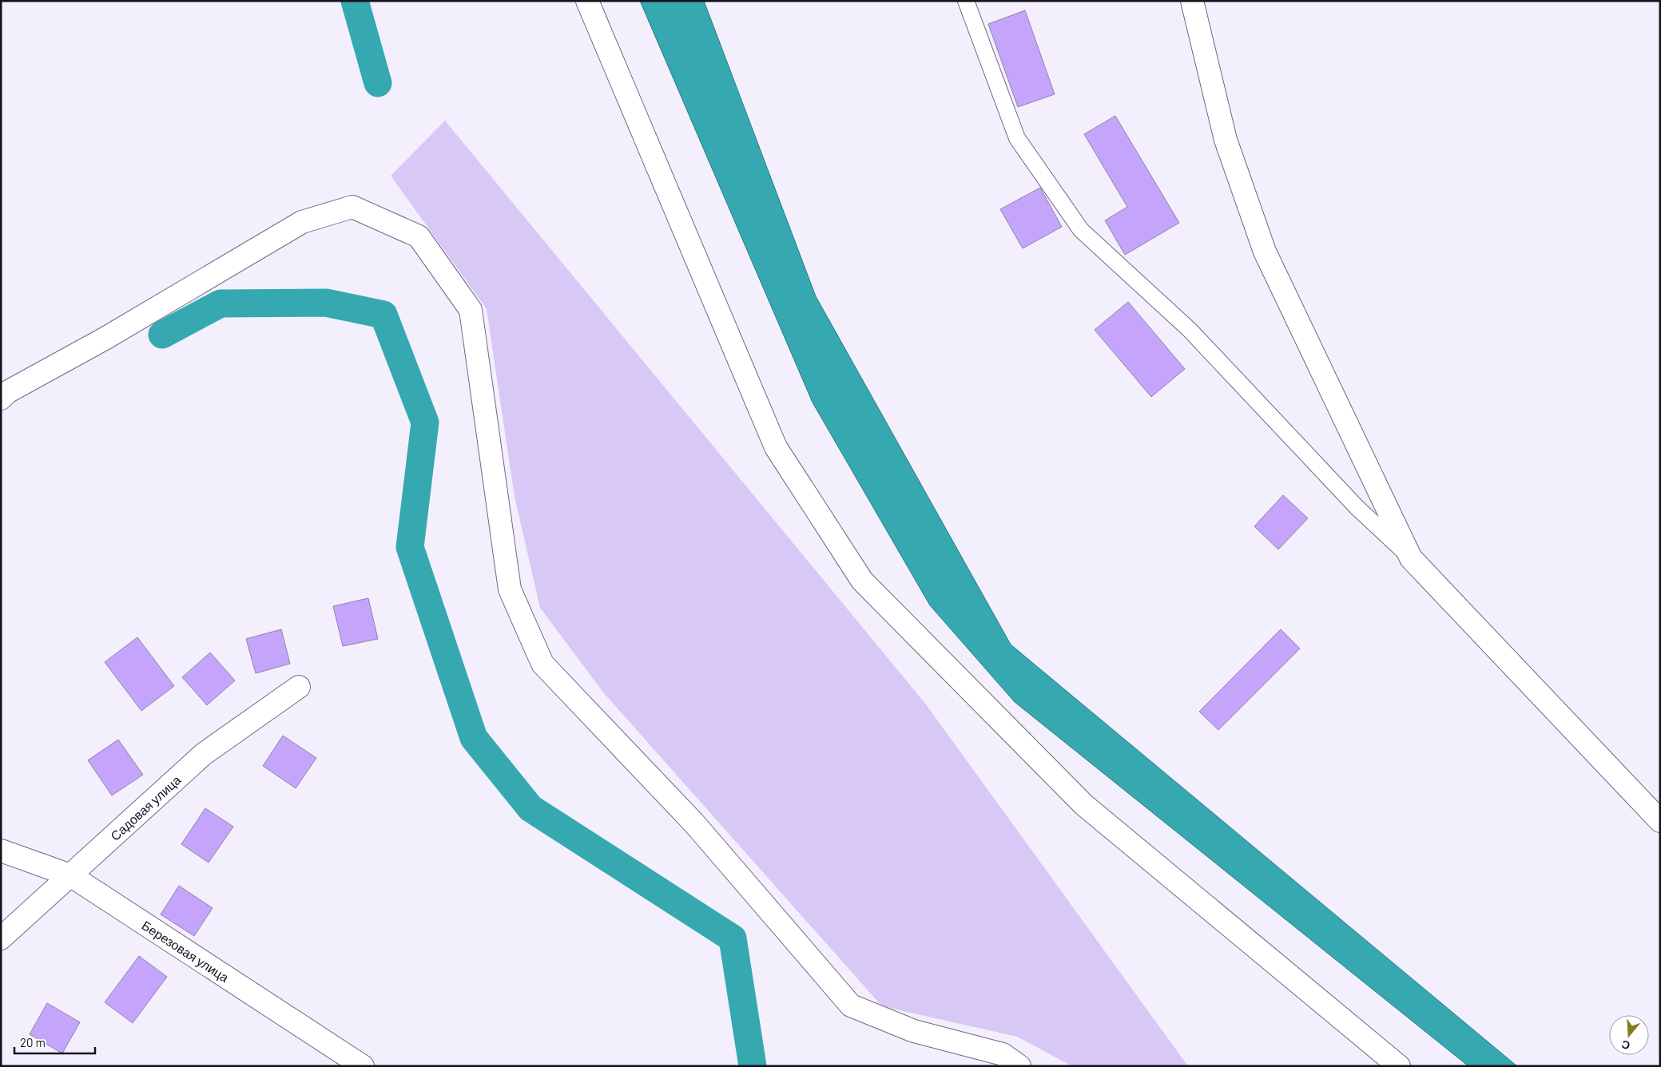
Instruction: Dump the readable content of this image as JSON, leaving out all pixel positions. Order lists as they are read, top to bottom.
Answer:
{
  "streets": {
    "street": ["Садовая улица", "Березовая улица"]
  },
  "crossings": [
    ["Садовая улица", "Березовая улица"]
  ],
  "scale_bar": "20 m",
  "north": "bottom"
}
